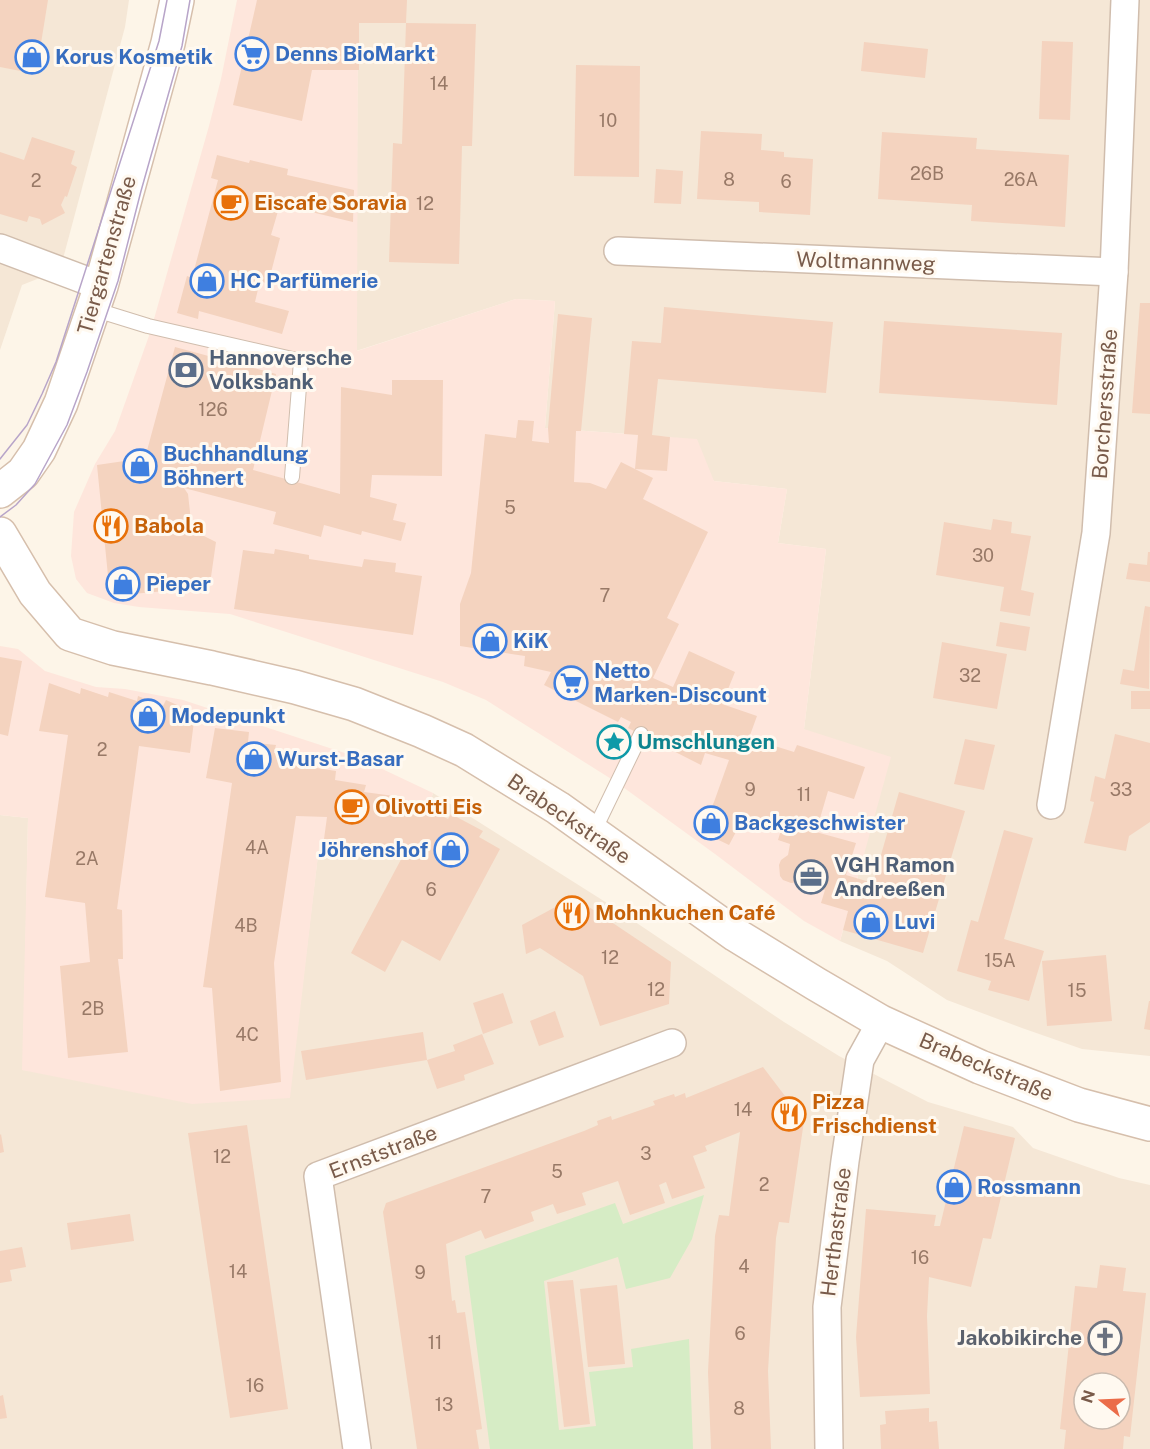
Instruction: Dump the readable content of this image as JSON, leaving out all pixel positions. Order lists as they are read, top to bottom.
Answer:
{
  "streets": {
    "main road": ["Tiergartenstraße", "Brabeckstraße"],
    "street": [
      "Woltmannweg",
      "Borchersstraße",
      "Ernststraße",
      "Herthastraße"
    ]
  },
  "crossings": [
    ["Woltmannweg", "Borchersstraße"],
    ["Brabeckstraße", "Herthastraße"]
  ],
  "places": {
    "supermarket": ["Denns BioMarkt", "Netto Marken-Discount"],
    "shop": [
      "Korus Kosmetik",
      "HC Parfümerie",
      "Buchhandlung Böhnert",
      "Pieper",
      "KiK",
      "Modepunkt",
      "Wurst-Basar",
      "Backgeschwister",
      "Jöhrenshof",
      "Luvi",
      "Rossmann"
    ],
    "cafe": ["Eiscafe Soravia", "Olivotti Eis"],
    "bank": ["Hannoversche Volksbank"],
    "restaurant": ["Babola", "Mohnkuchen Café", "Pizza Frischdienst"],
    "place": ["Umschlungen"],
    "office": ["VGH Ramon Andreeßen"],
    "church": ["Jakobikirche"]
  },
  "house_numbers": [
    "14",
    "10",
    "26B",
    "8",
    "26A",
    "2",
    "6",
    "12",
    "126",
    "5",
    "30",
    "7",
    "32",
    "2",
    "9",
    "33",
    "11",
    "4A",
    "2A",
    "6",
    "4B",
    "12",
    "15A",
    "12",
    "15",
    "2B",
    "4C",
    "14",
    "3",
    "12",
    "5",
    "2",
    "7",
    "16",
    "4",
    "14",
    "9",
    "6",
    "11",
    "16",
    "13",
    "8"
  ],
  "north": "left"
}
